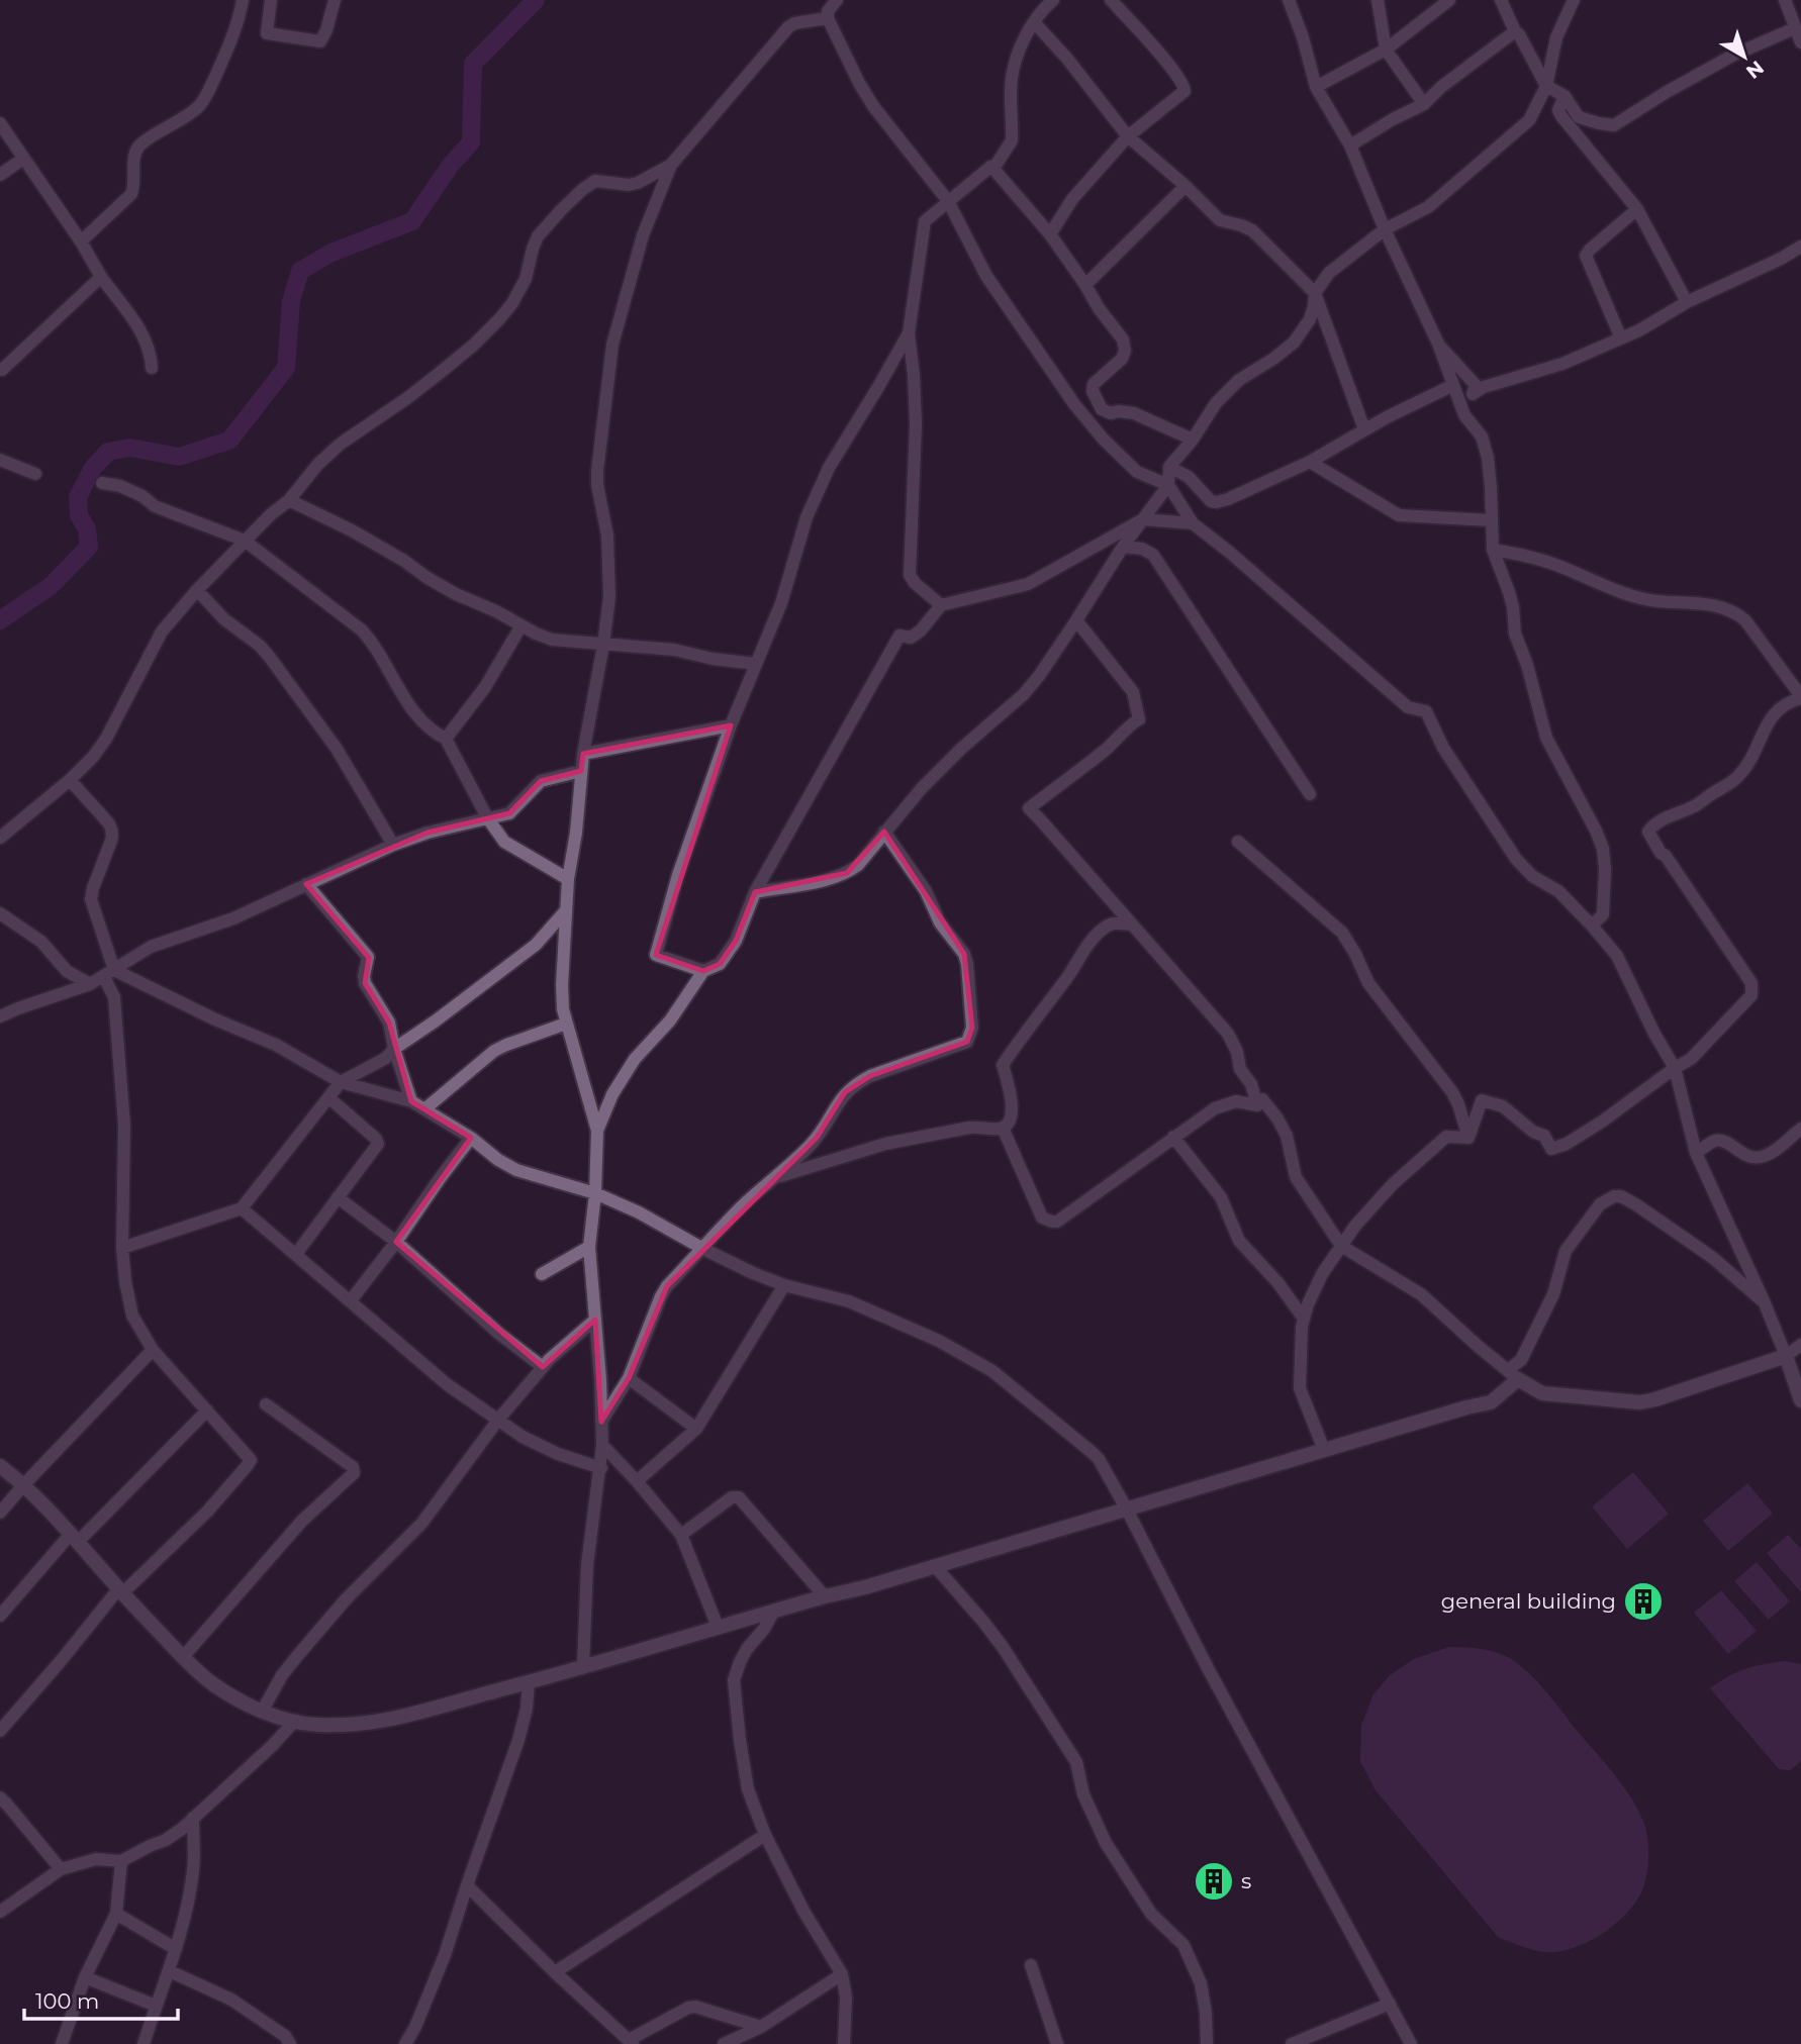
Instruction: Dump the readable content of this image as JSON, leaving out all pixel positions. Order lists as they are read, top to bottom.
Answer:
{
  "places": {
    "building": ["general building", "s"]
  },
  "scale_bar": "100 m",
  "north": "bottom right"
}
